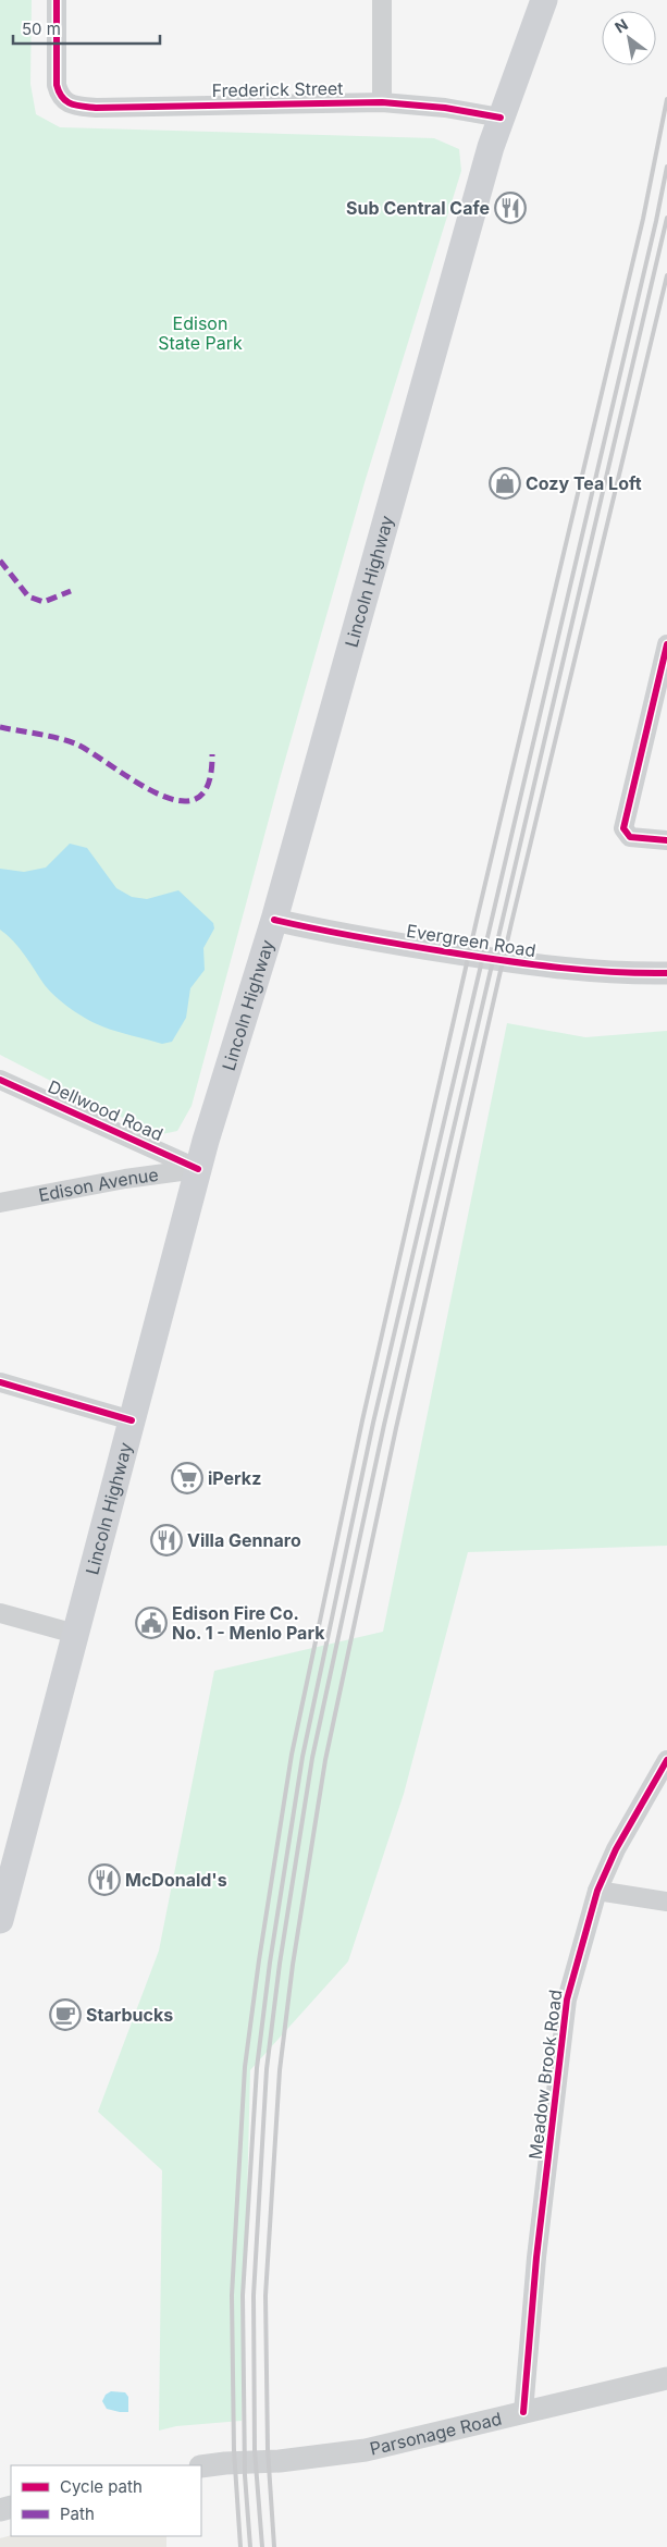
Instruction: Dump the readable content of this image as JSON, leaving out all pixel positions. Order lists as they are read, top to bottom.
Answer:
{
  "streets": {
    "main road": ["Lincoln Highway"],
    "street": [
      "Frederick Street",
      "Evergreen Road",
      "Dellwood Road",
      "Edison Avenue",
      "Meadow Brook Road",
      "Parsonage Road"
    ]
  },
  "crossings": [
    ["Frederick Street", "Lincoln Highway"],
    ["Lincoln Highway", "Evergreen Road"],
    ["Lincoln Highway", "Dellwood Road"],
    ["Lincoln Highway", "Edison Avenue"],
    ["Dellwood Road", "Edison Avenue"],
    ["Meadow Brook Road", "Parsonage Road"]
  ],
  "parks": ["Edison State Park"],
  "places": {
    "restaurant": ["Sub Central Cafe", "Villa Gennaro", "McDonald's"],
    "shop": ["Cozy Tea Loft"],
    "supermarket": ["iPerkz"],
    "public building": ["Edison Fire Co. No. 1 - Menlo Park"],
    "cafe": ["Starbucks"]
  },
  "legend": ["Cycle path", "Path"],
  "scale_bar": "50 m",
  "north": "top left"
}
